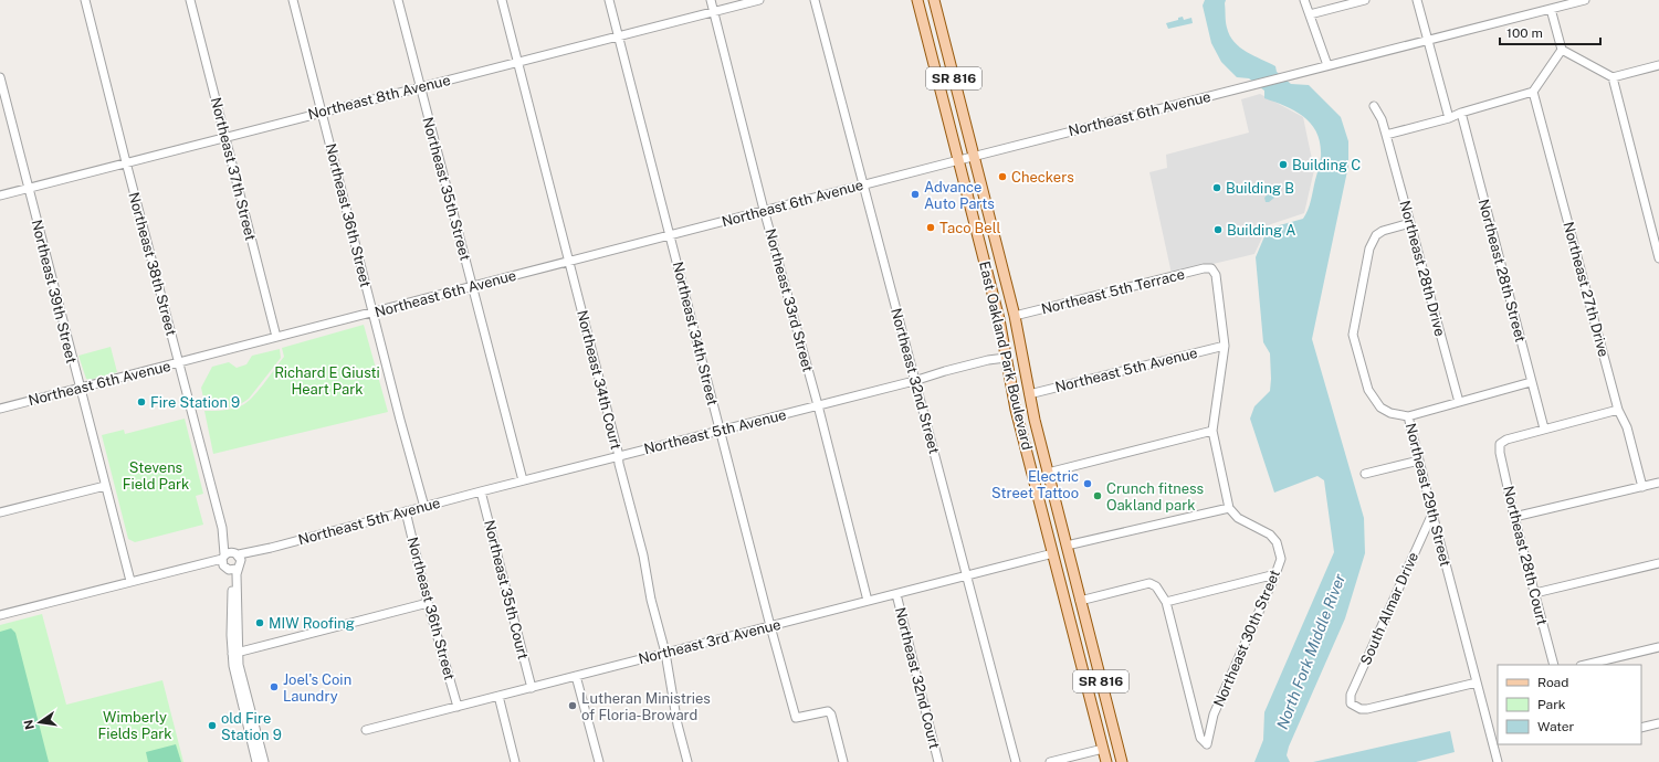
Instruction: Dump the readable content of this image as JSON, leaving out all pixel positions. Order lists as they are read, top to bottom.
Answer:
{
  "streets": {
    "main road": ["SR 816", "East Oakland Park Boulevard"],
    "street": [
      "Northeast 8th Avenue",
      "Northeast 6th Avenue",
      "Northeast 37th Street",
      "Northeast 35th Street",
      "Northeast 36th Street",
      "Northeast 38th Street",
      "Northeast 28th Drive",
      "Northeast 28th Street",
      "Northeast 27th Drive",
      "Northeast 39th Street",
      "Northeast 5th Terrace",
      "Northeast 33rd Street",
      "Northeast 34th Street",
      "Northeast 5th Avenue",
      "Northeast 34th Court",
      "Northeast 32nd Street",
      "Northeast 29th Street",
      "Northeast 28th Court",
      "Northeast 35th Court",
      "South Almar Drive",
      "Northeast 30th Street",
      "Northeast 3rd Avenue",
      "Northeast 32nd Court"
    ]
  },
  "crossings": [
    ["Northeast 8th Avenue", "Northeast 37th Street"],
    ["Northeast 8th Avenue", "Northeast 35th Street"],
    ["Northeast 8th Avenue", "Northeast 36th Street"],
    ["Northeast 8th Avenue", "Northeast 38th Street"],
    ["Northeast 8th Avenue", "Northeast 39th Street"],
    ["Northeast 8th Avenue", "Northeast 33rd Street"],
    ["Northeast 8th Avenue", "Northeast 34th Street"],
    ["Northeast 8th Avenue", "Northeast 34th Court"],
    ["Northeast 6th Avenue", "Northeast 37th Street"],
    ["Northeast 6th Avenue", "Northeast 35th Street"],
    ["Northeast 6th Avenue", "Northeast 36th Street"],
    ["Northeast 6th Avenue", "Northeast 38th Street"],
    ["Northeast 6th Avenue", "Northeast 39th Street"],
    ["Northeast 6th Avenue", "Northeast 33rd Street"],
    ["Northeast 6th Avenue", "Northeast 34th Street"],
    ["Northeast 6th Avenue", "East Oakland Park Boulevard"],
    ["Northeast 6th Avenue", "Northeast 34th Court"],
    ["Northeast 6th Avenue", "Northeast 32nd Street"],
    ["Northeast 35th Street", "Northeast 5th Avenue"],
    ["Northeast 36th Street", "Northeast 5th Avenue"],
    ["Northeast 36th Street", "Northeast 3rd Avenue"],
    ["Northeast 38th Street", "Northeast 5th Avenue"],
    ["Northeast 28th Drive", "Northeast 29th Street"],
    ["Northeast 28th Street", "Northeast 28th Court"],
    ["Northeast 39th Street", "Northeast 5th Avenue"],
    ["Northeast 5th Terrace", "East Oakland Park Boulevard"],
    ["Northeast 5th Terrace", "Northeast 5th Avenue"],
    ["Northeast 33rd Street", "Northeast 5th Avenue"],
    ["Northeast 33rd Street", "Northeast 3rd Avenue"],
    ["Northeast 34th Street", "Northeast 5th Avenue"],
    ["Northeast 34th Street", "Northeast 3rd Avenue"],
    ["East Oakland Park Boulevard", "Northeast 5th Avenue"],
    ["East Oakland Park Boulevard", "Northeast 3rd Avenue"],
    ["Northeast 5th Avenue", "Northeast 34th Court"],
    ["Northeast 5th Avenue", "Northeast 32nd Street"],
    ["Northeast 5th Avenue", "Northeast 35th Court"],
    ["Northeast 34th Court", "Northeast 3rd Avenue"],
    ["Northeast 32nd Street", "Northeast 3rd Avenue"],
    ["Northeast 29th Street", "South Almar Drive"],
    ["Northeast 35th Court", "Northeast 3rd Avenue"],
    ["Northeast 3rd Avenue", "Northeast 32nd Court"]
  ],
  "water": ["North Fork Middle River"],
  "parks": ["Richard E Giusti Heart Park", "Stevens Field Park", "Wimberly Fields Park"],
  "places": [
    "Building C",
    "Checkers",
    "Building B",
    "Advance Auto Parts",
    "Taco Bell",
    "Building A",
    "Fire Station 9",
    "Electric Street Tattoo",
    "Crunch fitness Oakland park",
    "MIW Roofing",
    "Joel's Coin Laundry",
    "Lutheran Ministries of Floria-Broward",
    "old Fire Station 9"
  ],
  "legend": ["Road", "Park", "Water"],
  "scale_bar": "100 m",
  "north": "left"
}
